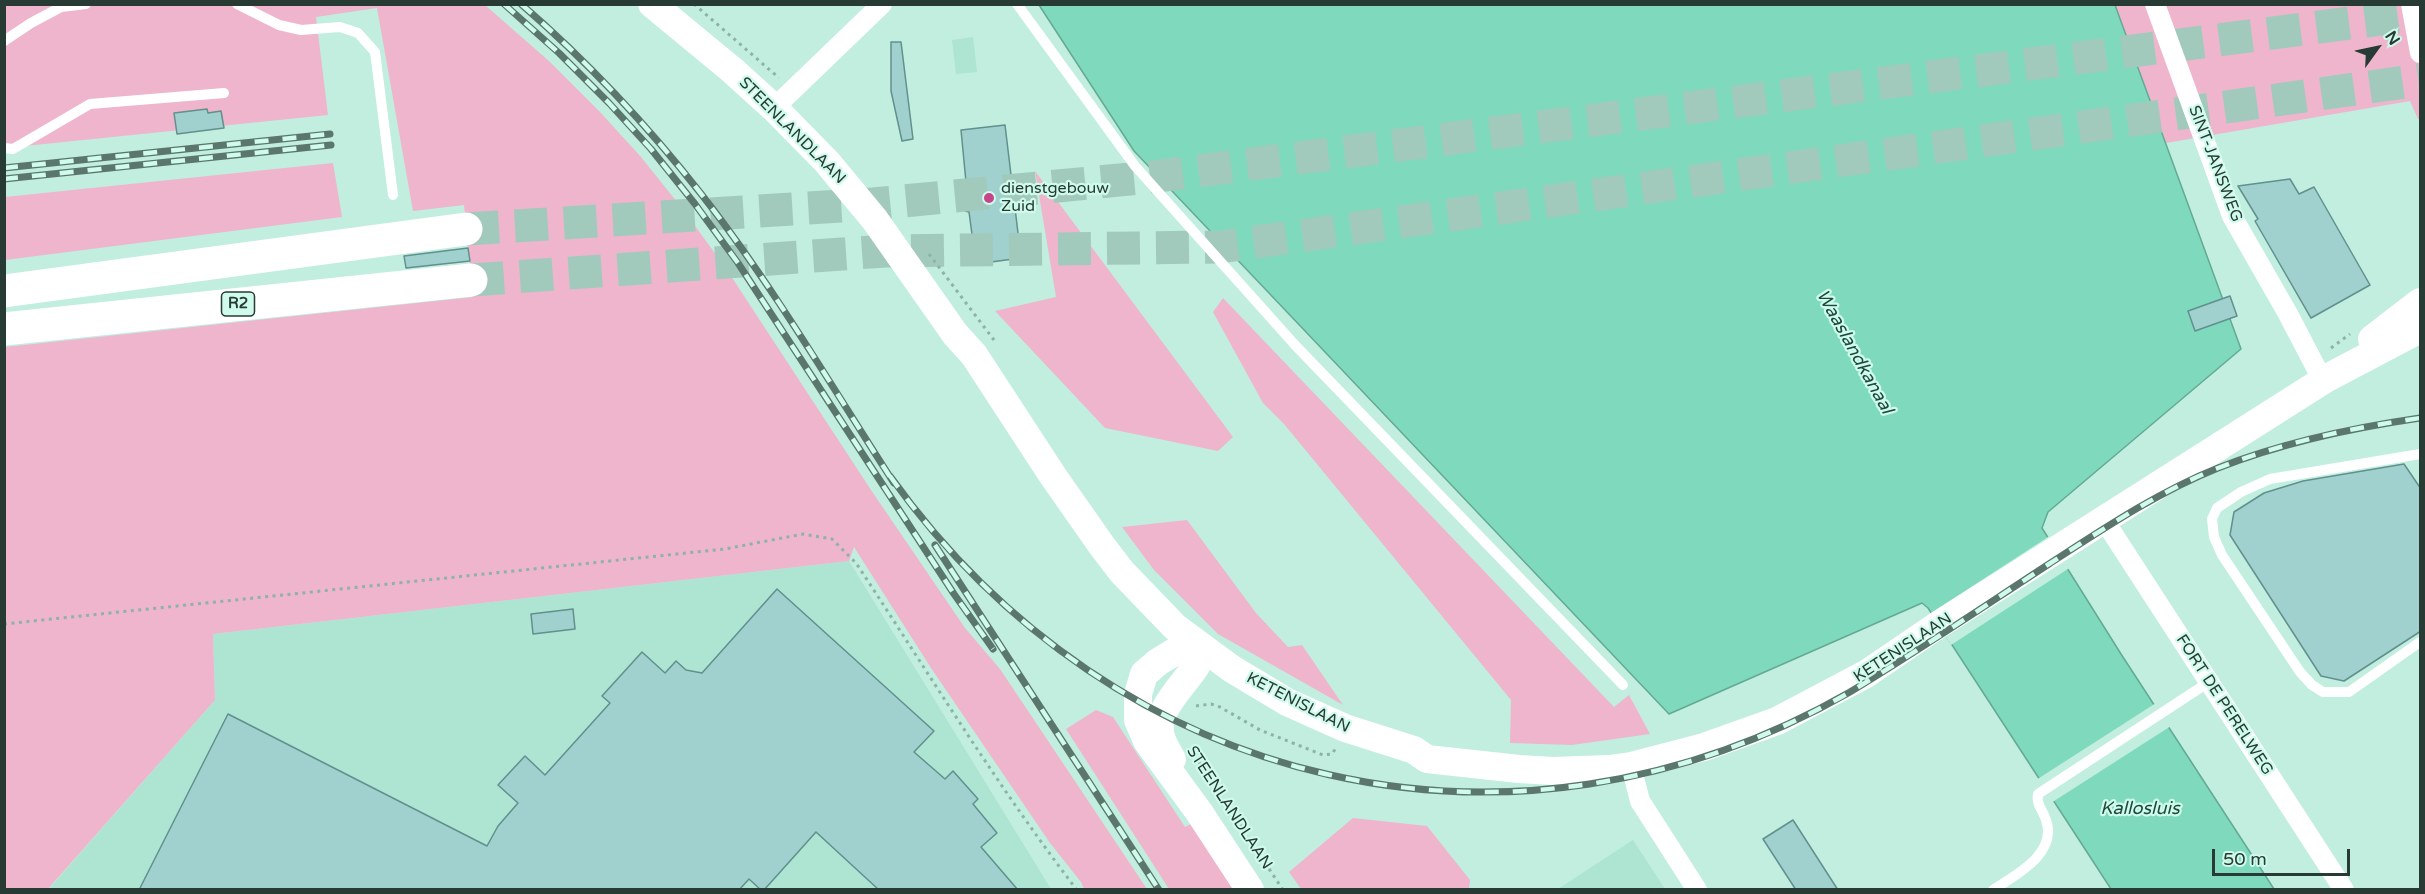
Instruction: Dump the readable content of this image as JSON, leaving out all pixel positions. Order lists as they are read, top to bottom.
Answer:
{
  "streets": {
    "highway": ["R2"],
    "main road": ["STEENLANDLAAN", "KETENISLAAN"],
    "street": ["SINT-JANSWEG", "FORT DE PERELWEG"]
  },
  "crossings": [
    ["STEENLANDLAAN", "KETENISLAAN"],
    ["SINT-JANSWEG", "KETENISLAAN"],
    ["KETENISLAAN", "FORT DE PERELWEG"]
  ],
  "water": ["Waaslandkanaal", "Kallosluis"],
  "places": ["dienstgebouw Zuid"],
  "scale_bar": "50 m",
  "north": "top right"
}
